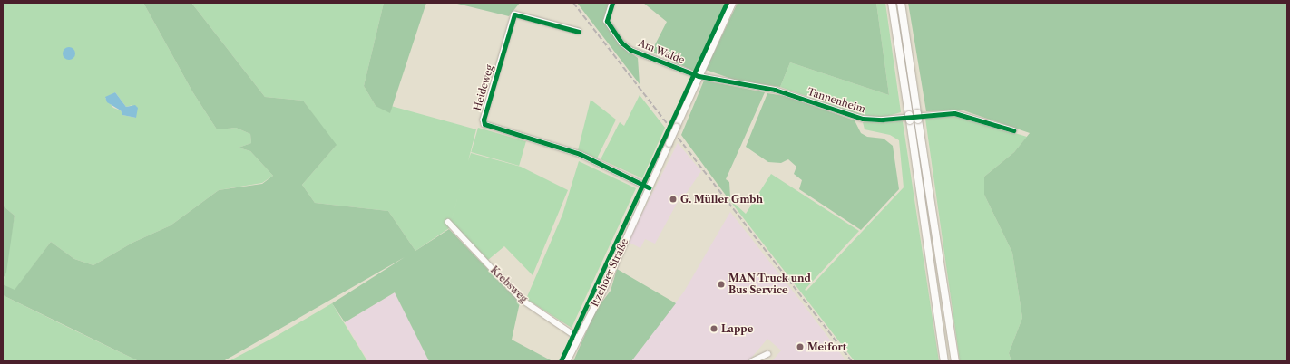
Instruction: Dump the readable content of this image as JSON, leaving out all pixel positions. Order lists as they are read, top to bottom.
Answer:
{
  "streets": {
    "main road": ["Itzehoer Straße"],
    "street": [
      "Am Walde",
      "Heideweg",
      "Tannenheim",
      "Krebsweg"
    ]
  },
  "crossings": [
    ["Am Walde", "Tannenheim"],
    ["Am Walde", "Itzehoer Straße"],
    ["Heideweg", "Itzehoer Straße"],
    ["Tannenheim", "Itzehoer Straße"],
    ["Itzehoer Straße", "Krebsweg"]
  ],
  "places": [
    "G. Müller Gmbh",
    "MAN Truck und Bus Service",
    "Lappe",
    "Meifort"
  ]
}
